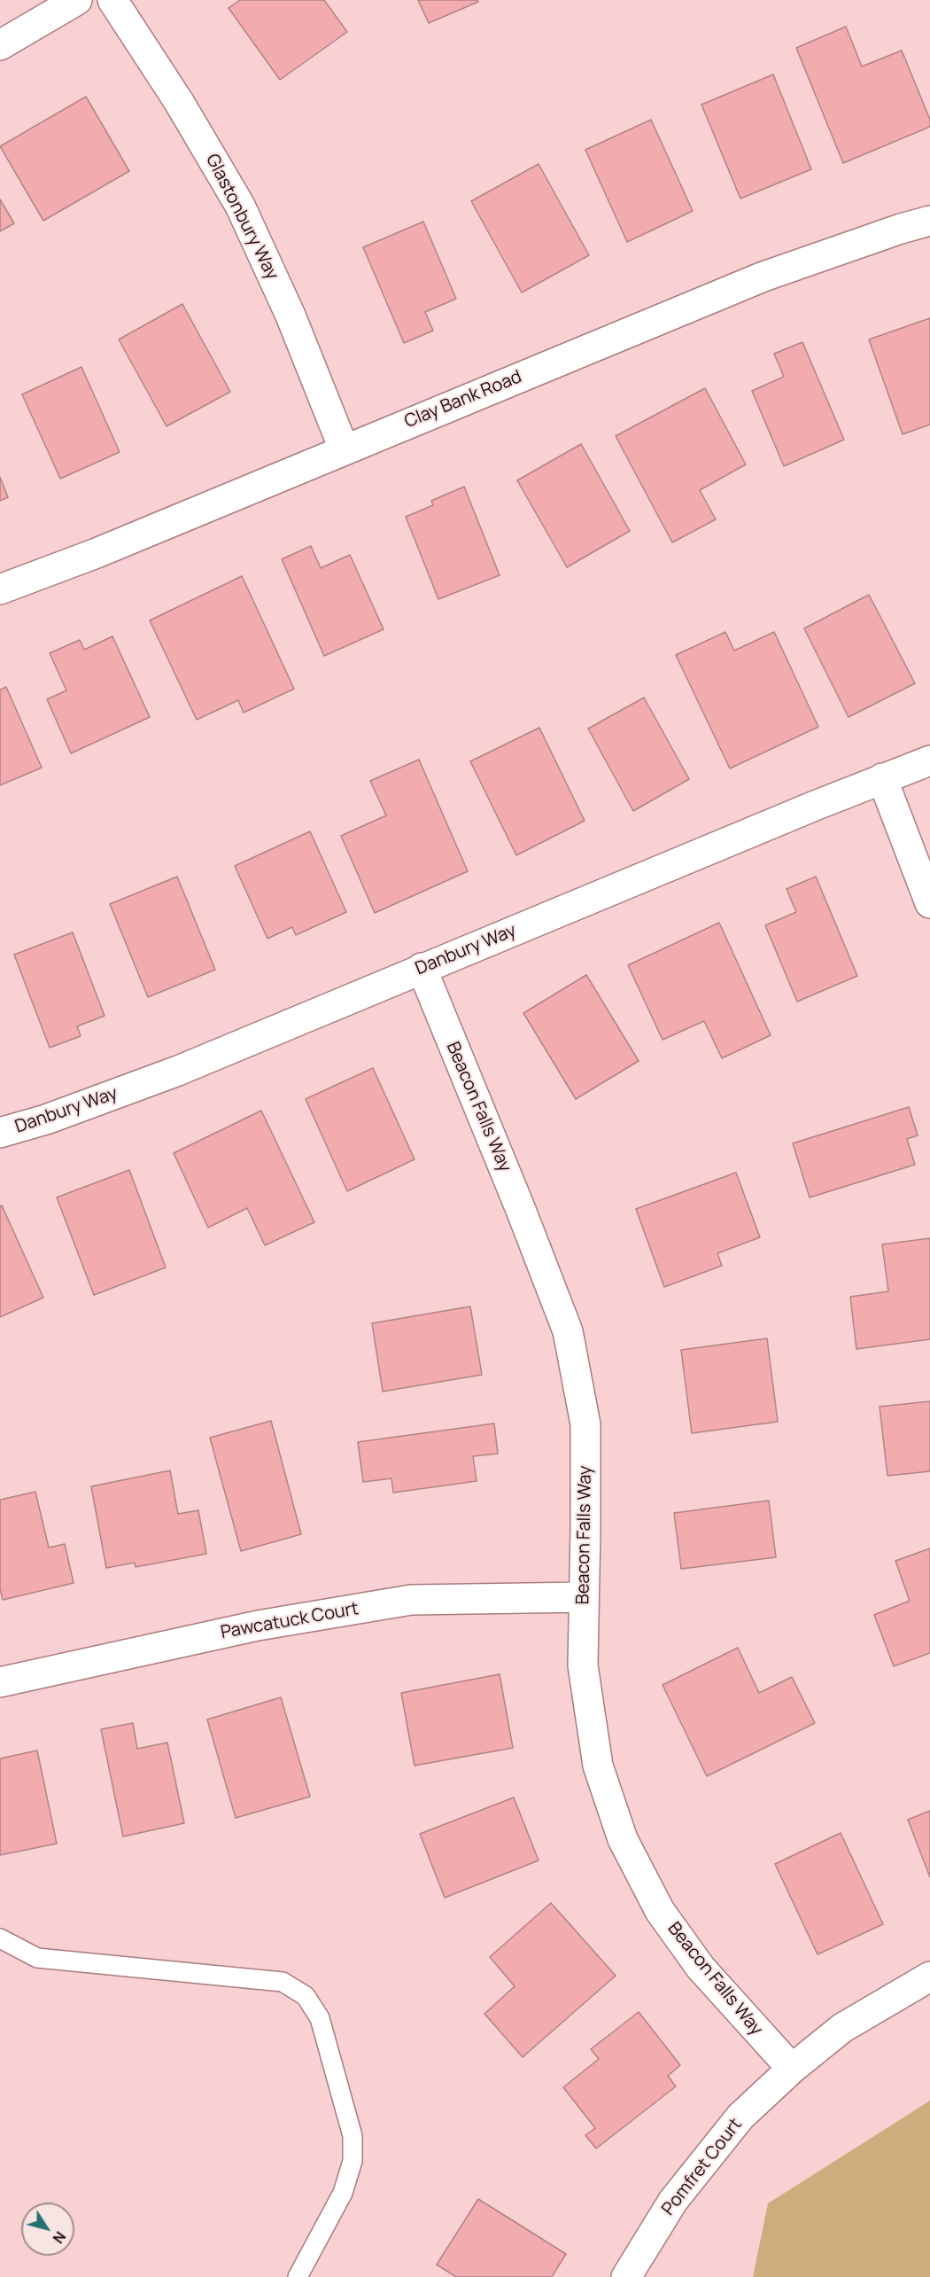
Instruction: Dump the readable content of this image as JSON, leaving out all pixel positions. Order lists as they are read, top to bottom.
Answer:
{
  "streets": {
    "street": [
      "Glastonbury Way",
      "Clay Bank Road",
      "Danbury Way",
      "Beacon Falls Way",
      "Pawcatuck Court",
      "Pomfret Court"
    ]
  },
  "crossings": [
    ["Glastonbury Way", "Clay Bank Road"],
    ["Danbury Way", "Beacon Falls Way"],
    ["Beacon Falls Way", "Pawcatuck Court"],
    ["Beacon Falls Way", "Pomfret Court"]
  ],
  "north": "bottom right"
}
